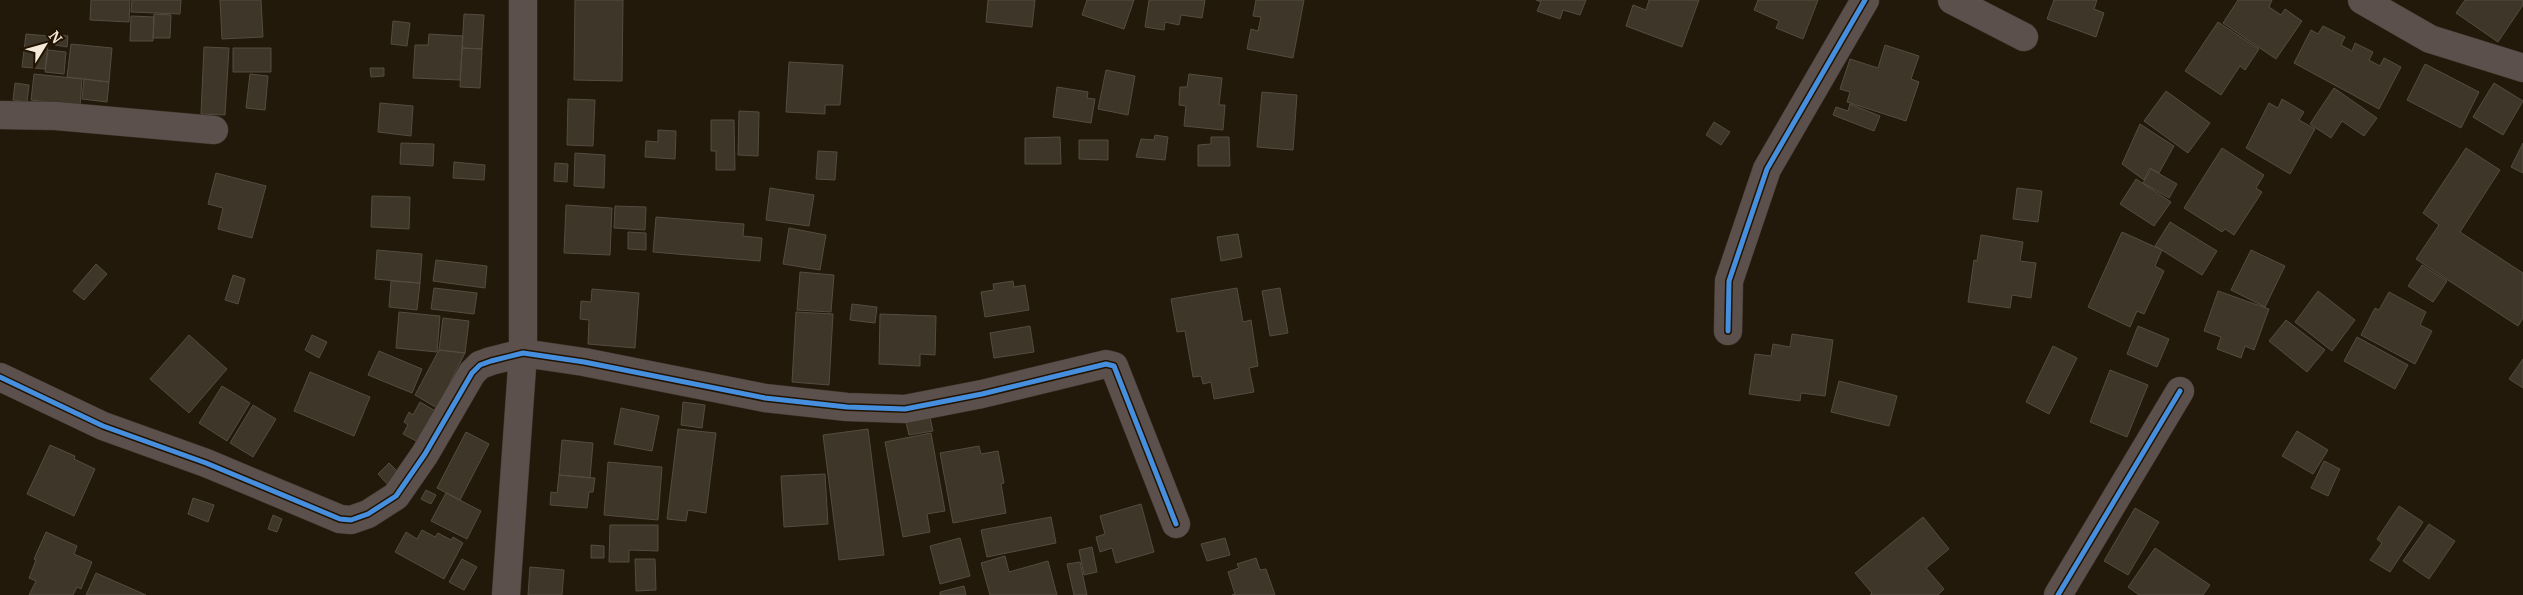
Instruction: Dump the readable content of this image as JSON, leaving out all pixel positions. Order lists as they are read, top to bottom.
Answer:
{
  "north": "top right"
}
